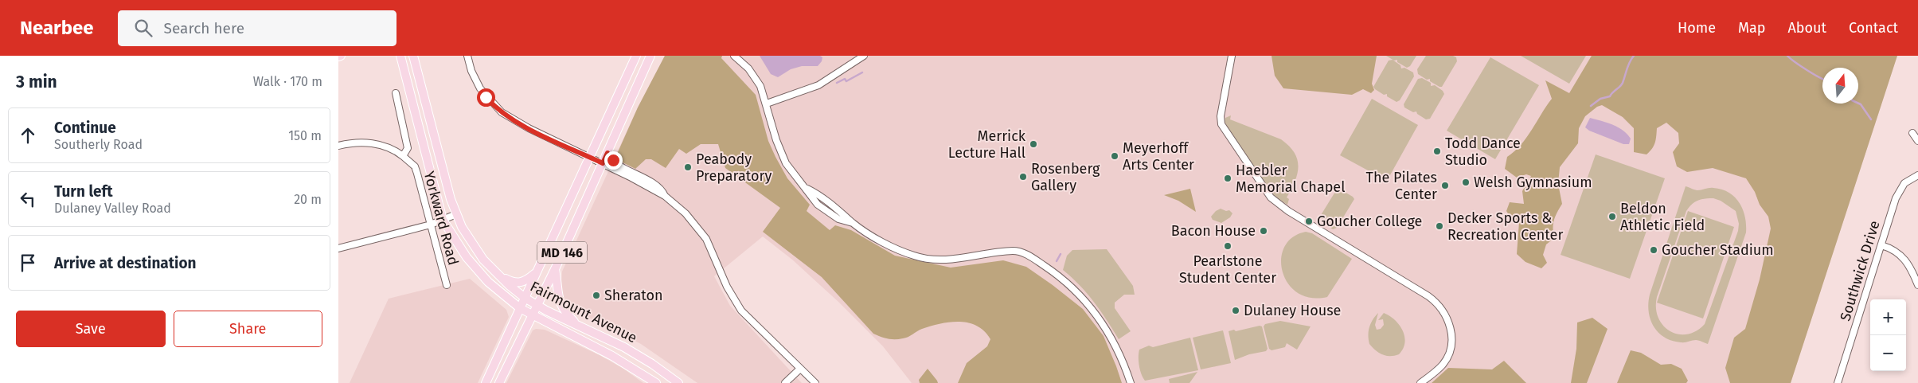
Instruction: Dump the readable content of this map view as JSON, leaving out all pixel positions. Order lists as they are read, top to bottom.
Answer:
{
  "streets": {
    "main road": ["MD 146", "Fairmount Avenue"],
    "street": ["Yorkward Road", "Southwick Drive"]
  },
  "crossings": [
    ["MD 146", "Fairmount Avenue"]
  ],
  "places": [
    "Merrick Lecture Hall",
    "Todd Dance Studio",
    "Meyerhoff Arts Center",
    "Peabody Preparatory",
    "Rosenberg Gallery",
    "Haebler Memorial Chapel",
    "Welsh Gymnasium",
    "The Pilates Center",
    "Beldon Athletic Field",
    "Goucher College",
    "Decker Sports & Recreation Center",
    "Bacon House",
    "Pearlstone Student Center",
    "Goucher Stadium",
    "Sheraton",
    "Dulaney House"
  ],
  "north": "top",
  "page": {
    "header": "Nearbee",
    "search": "Search here",
    "nav": [
      "Home",
      "Map",
      "About",
      "Contact"
    ],
    "heading": ["3 min", "Walk · 170 m"],
    "list": [
      ["Continue", "Southerly Road", "150 m"],
      ["Turn left", "Dulaney Valley Road", "20 m"],
      "Arrive at destination"
    ],
    "buttons": ["Save", "Share"],
    "map_buttons": ["+", "−"]
  }
}
